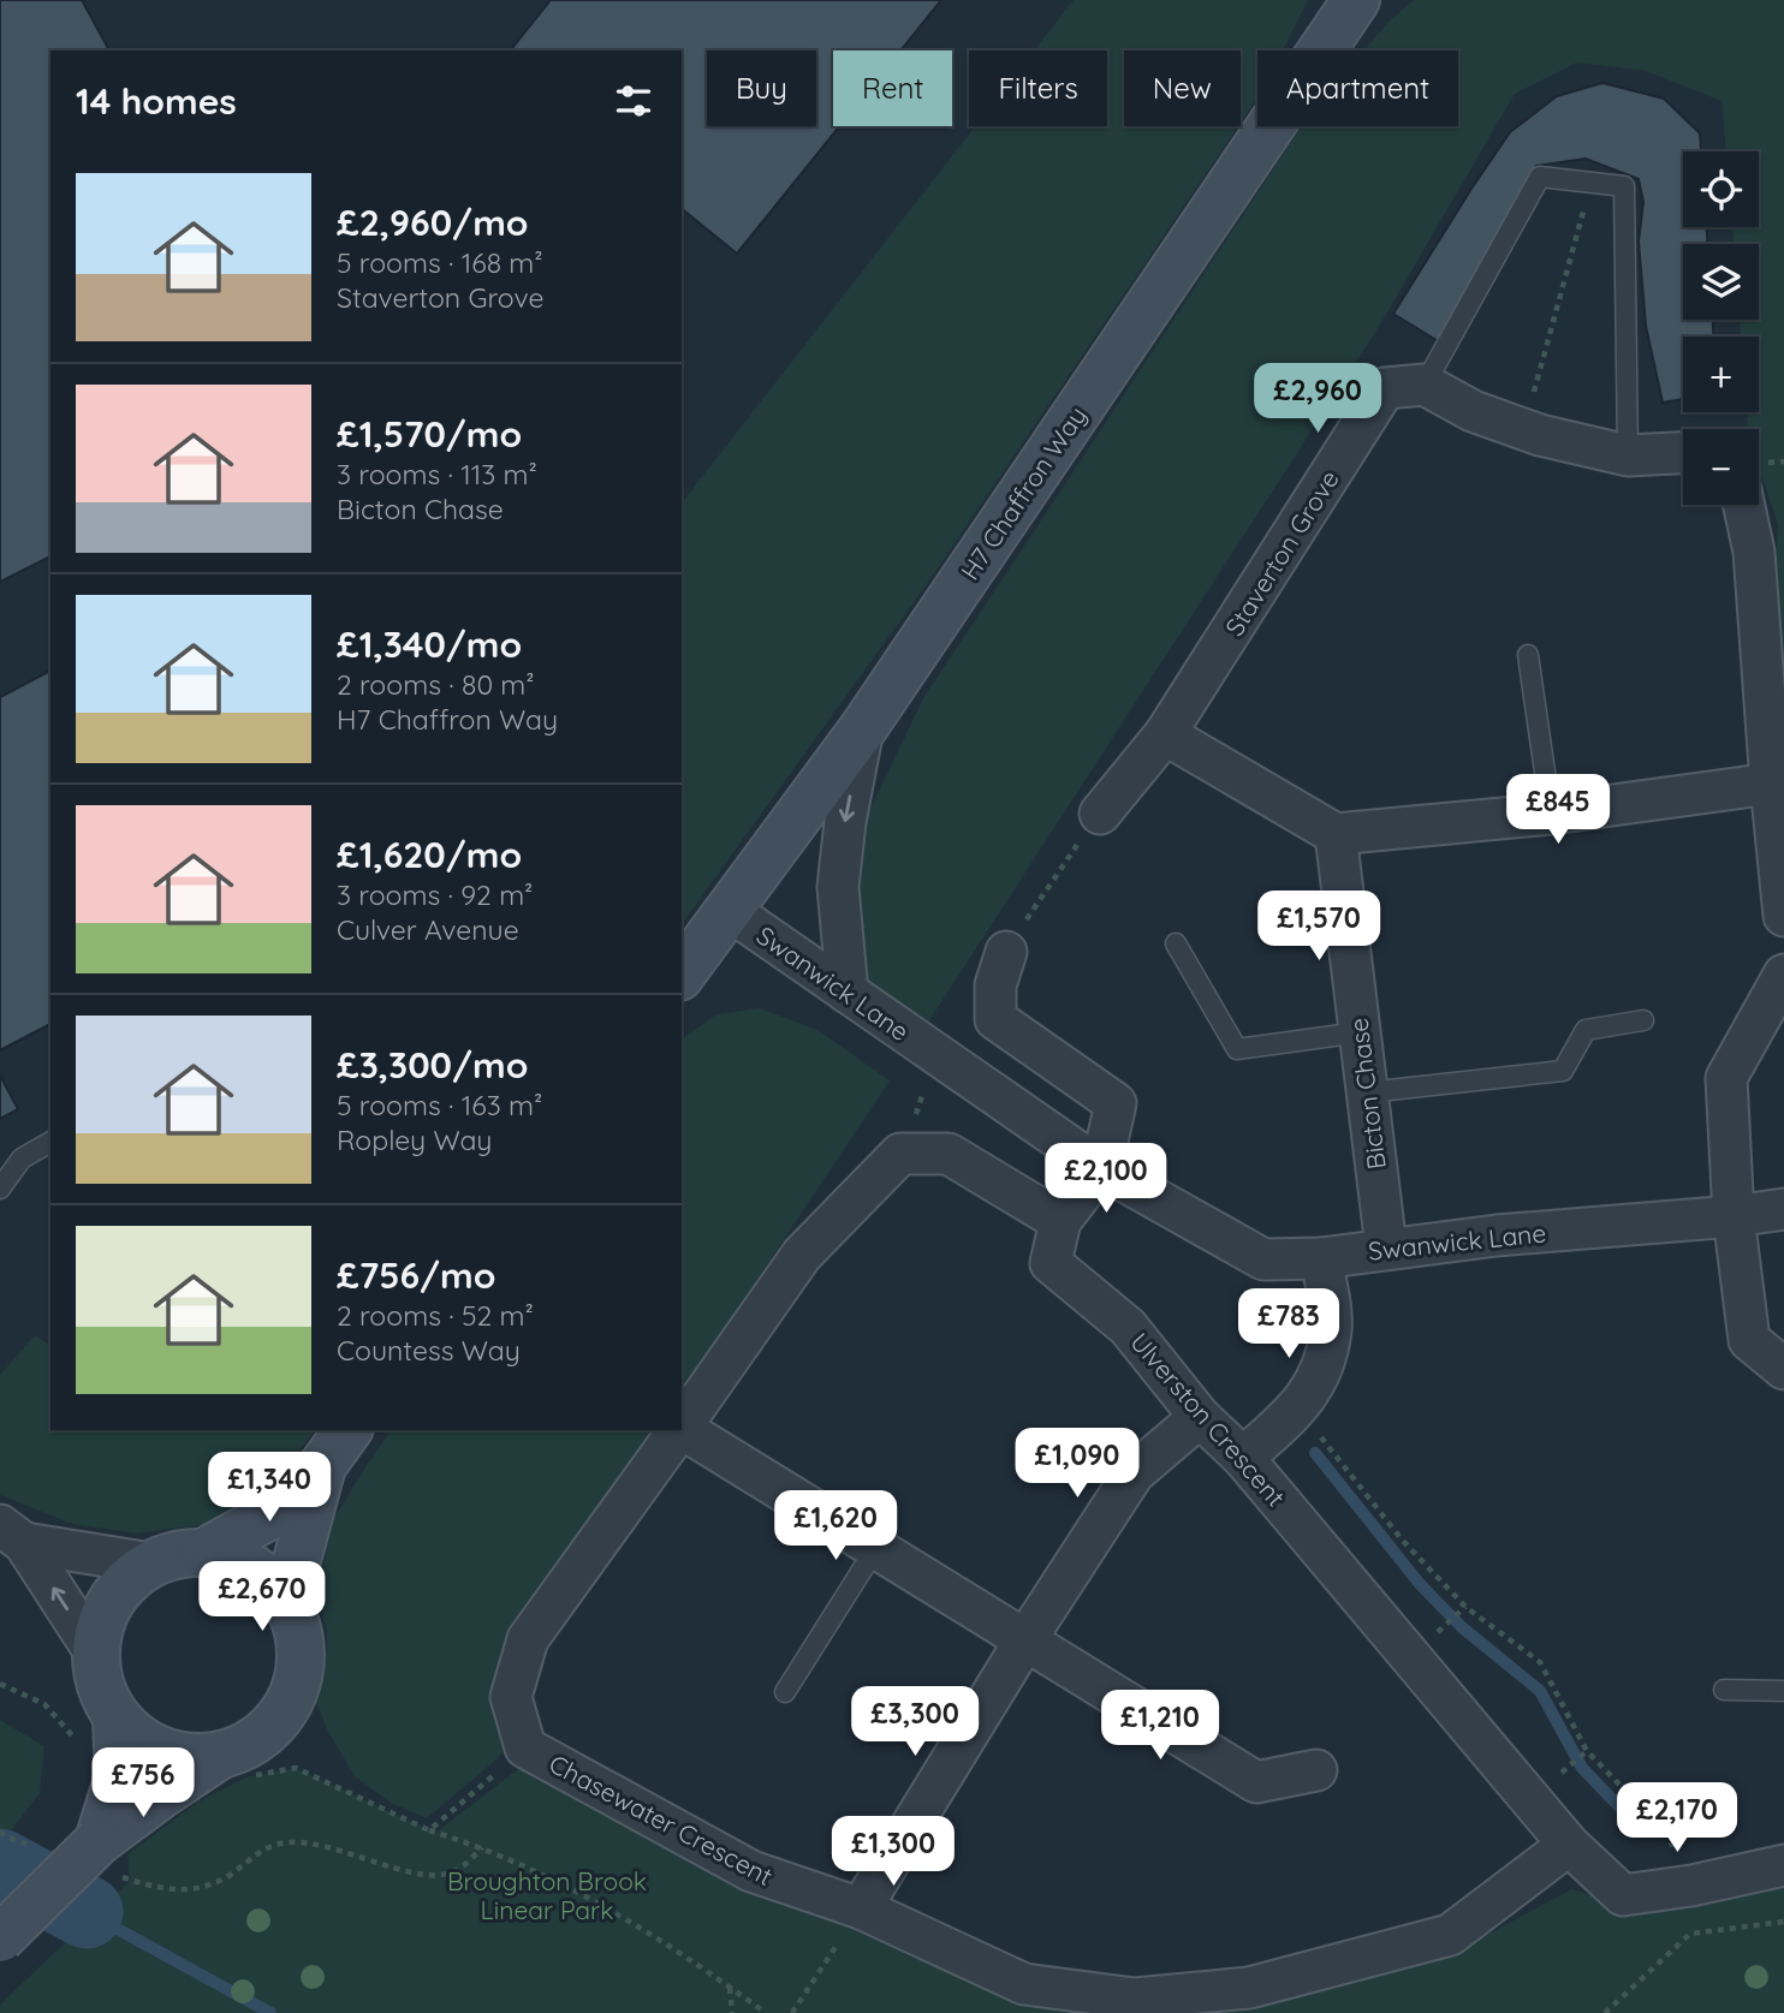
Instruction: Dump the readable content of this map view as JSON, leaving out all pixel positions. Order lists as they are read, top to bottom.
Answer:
{
  "streets": {
    "street": [
      "H7 Chaffron Way",
      "Staverton Grove",
      "Swanwick Lane",
      "Bicton Chase",
      "Ulverston Crescent",
      "Chasewater Crescent"
    ]
  },
  "crossings": [
    ["H7 Chaffron Way", "Swanwick Lane"],
    ["Swanwick Lane", "Bicton Chase"],
    ["Ulverston Crescent", "Chasewater Crescent"]
  ],
  "parks": ["Broughton Brook Linear Park"],
  "page": {
    "chip": [
      "Buy",
      "Rent",
      "Filters",
      "New",
      "Apartment"
    ],
    "heading": "14 homes",
    "map_buttons": ["+", "−"],
    "list": [
      {
        "name": "£2,960/mo",
        "note": "5 rooms · 168 m² · Staverton Grove"
      },
      {
        "name": "£1,570/mo",
        "note": "3 rooms · 113 m² · Bicton Chase"
      },
      {
        "name": "£1,340/mo",
        "note": "2 rooms · 80 m² · H7 Chaffron Way"
      },
      {
        "name": "£1,620/mo",
        "note": "3 rooms · 92 m² · Culver Avenue"
      },
      {
        "name": "£3,300/mo",
        "note": "5 rooms · 163 m² · Ropley Way"
      },
      {
        "name": "£756/mo",
        "note": "2 rooms · 52 m² · Countess Way"
      }
    ],
    "price": [
      "£2,960",
      "£845",
      "£1,570",
      "£2,100",
      "£783",
      "£1,090",
      "£1,340",
      "£1,620",
      "£2,670",
      "£3,300",
      "£1,210",
      "£756",
      "£2,170",
      "£1,300"
    ]
  }
}
